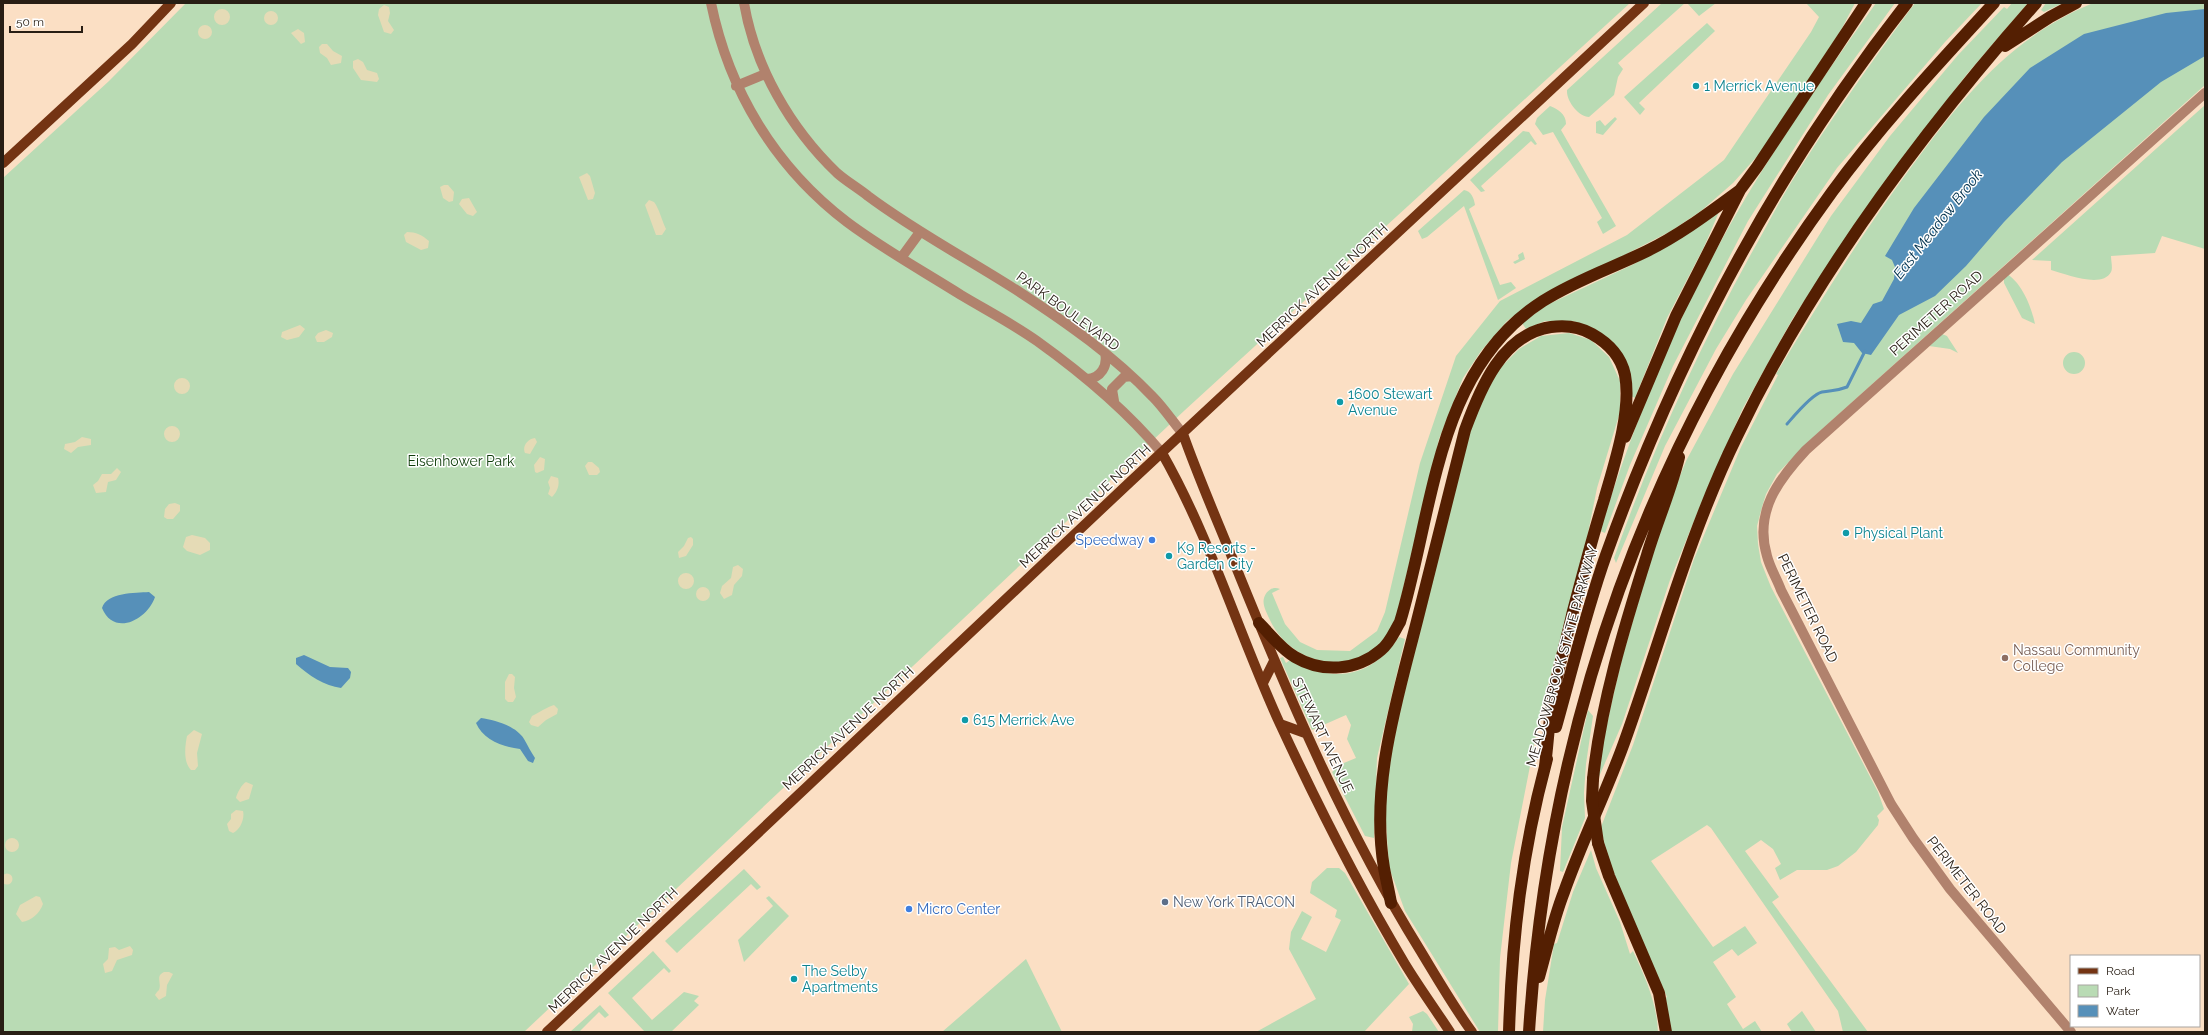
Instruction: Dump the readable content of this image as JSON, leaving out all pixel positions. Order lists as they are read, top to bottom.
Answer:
{
  "streets": {
    "highway": ["MEADOWBROOK STATE PARKWAY"],
    "main road": ["MERRICK AVENUE NORTH", "STEWART AVENUE"],
    "street": ["PARK BOULEVARD", "PERIMETER ROAD"]
  },
  "crossings": [
    ["MERRICK AVENUE NORTH", "PARK BOULEVARD"],
    ["MERRICK AVENUE NORTH", "STEWART AVENUE"],
    ["PARK BOULEVARD", "STEWART AVENUE"]
  ],
  "water": ["East Meadow Brook"],
  "parks": ["Eisenhower Park"],
  "places": [
    "1 Merrick Avenue",
    "1600 Stewart Avenue",
    "Physical Plant",
    "Speedway",
    "K9 Resorts - Garden City",
    "Nassau Community College",
    "615 Merrick Ave",
    "New York TRACON",
    "Micro Center",
    "The Selby Apartments"
  ],
  "legend": ["Road", "Park", "Water"],
  "scale_bar": "50 m"
}
